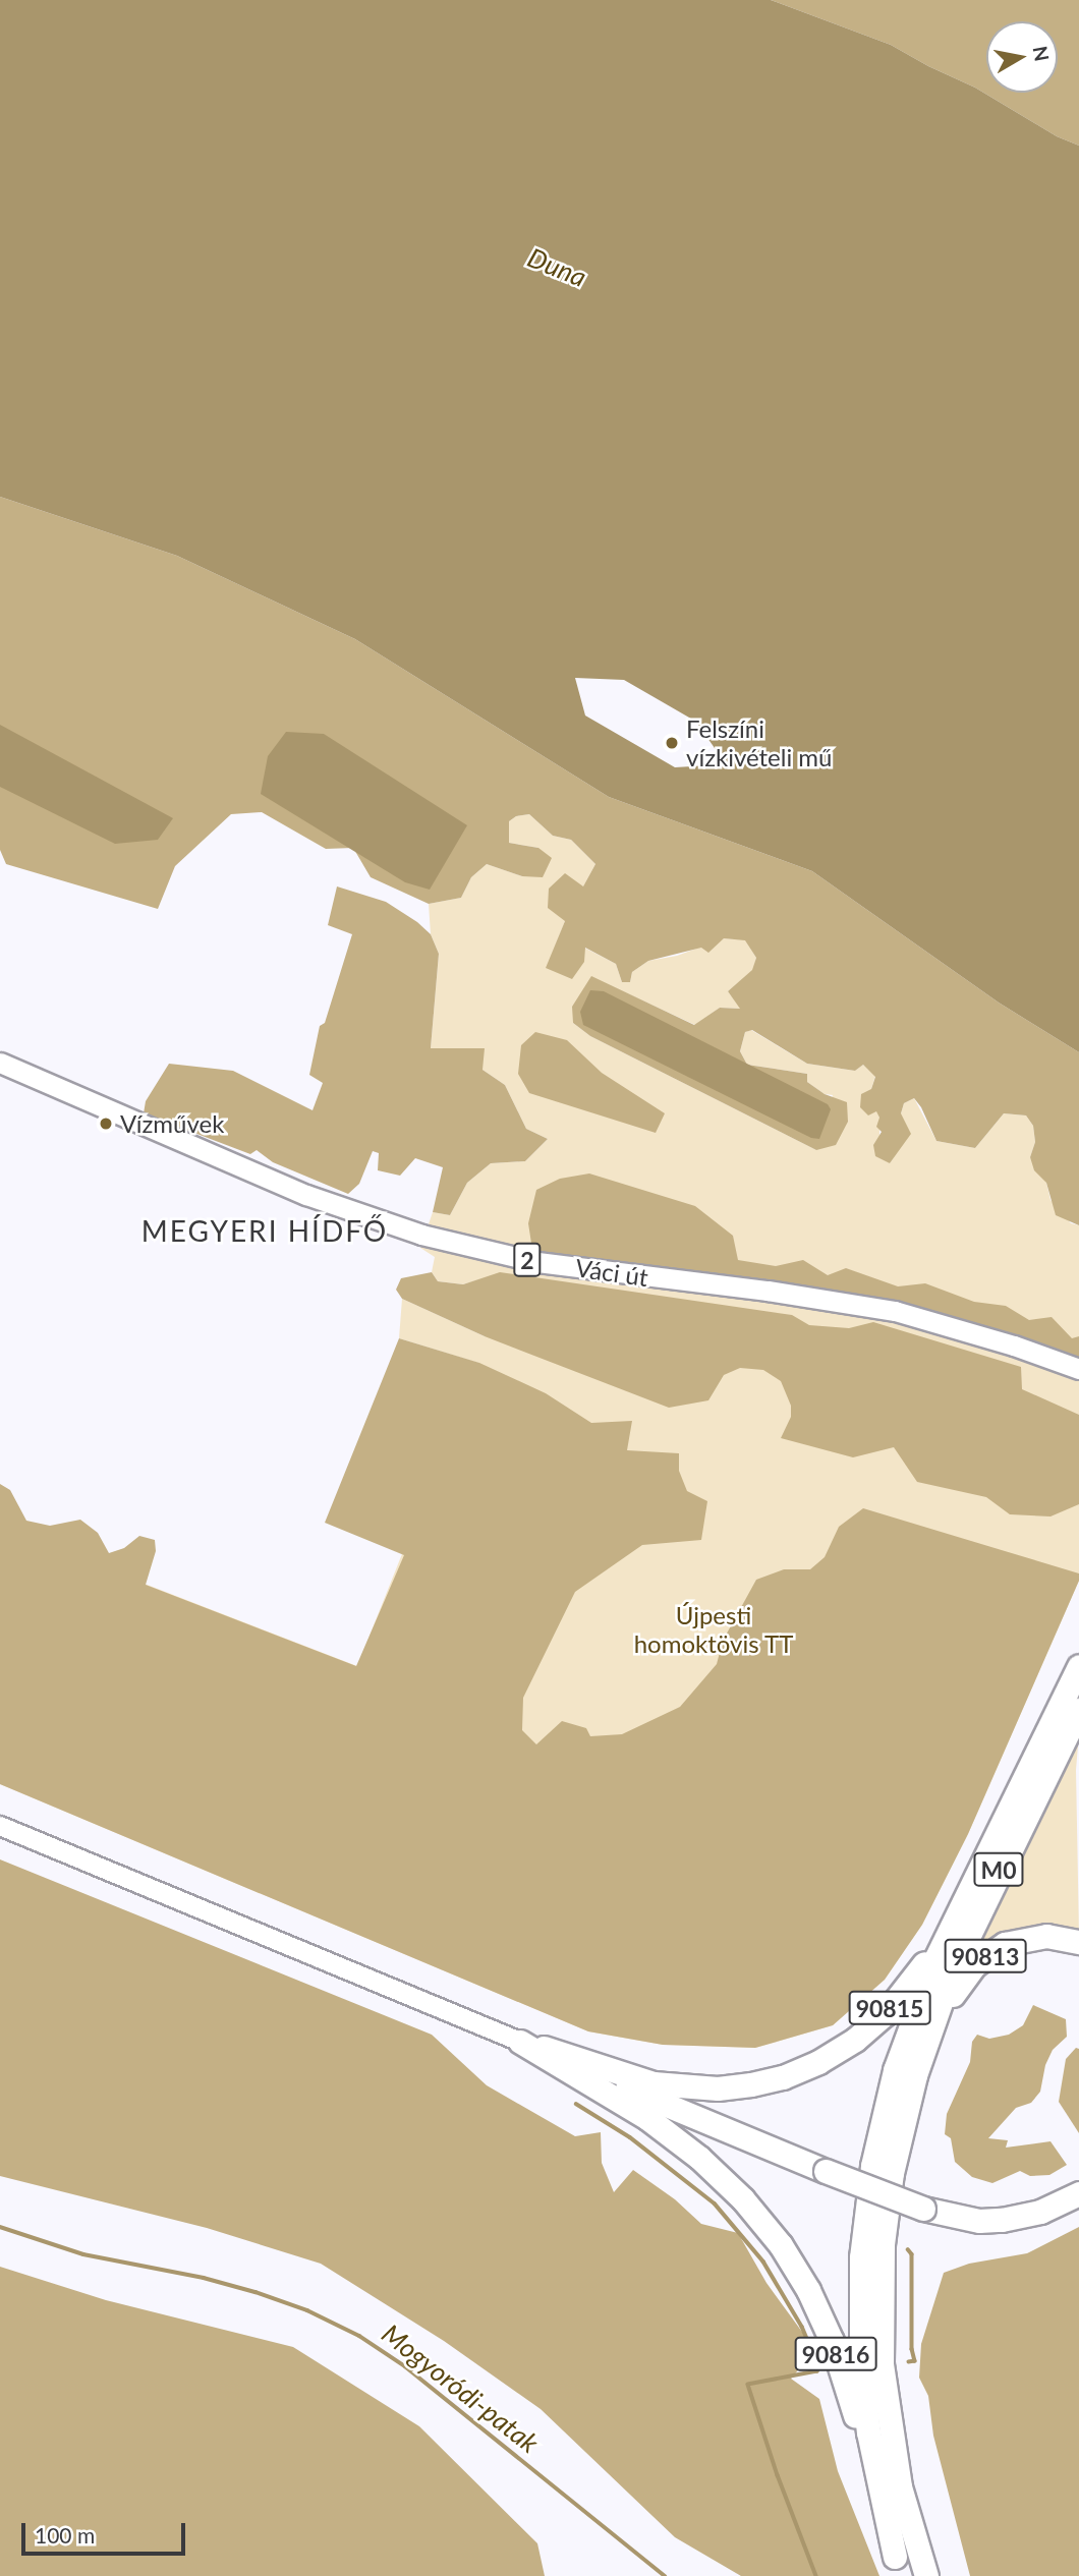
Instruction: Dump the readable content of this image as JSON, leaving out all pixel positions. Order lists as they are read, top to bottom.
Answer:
{
  "streets": {
    "highway": [
      "M0",
      "90813",
      "90815",
      "90816"
    ],
    "main road": ["2", "Váci út"]
  },
  "crossings": [
    ["M0", "90813"],
    ["M0", "90815"],
    ["M0", "90816"],
    ["90815", "90816"]
  ],
  "districts": ["MEGYERI HÍDFŐ"],
  "water": ["Duna", "Mogyoródi-patak"],
  "parks": ["Újpesti homoktövis TT"],
  "places": ["Felszíni vízkivételi mű", "Vízművek"],
  "scale_bar": "100 m",
  "north": "right"
}
